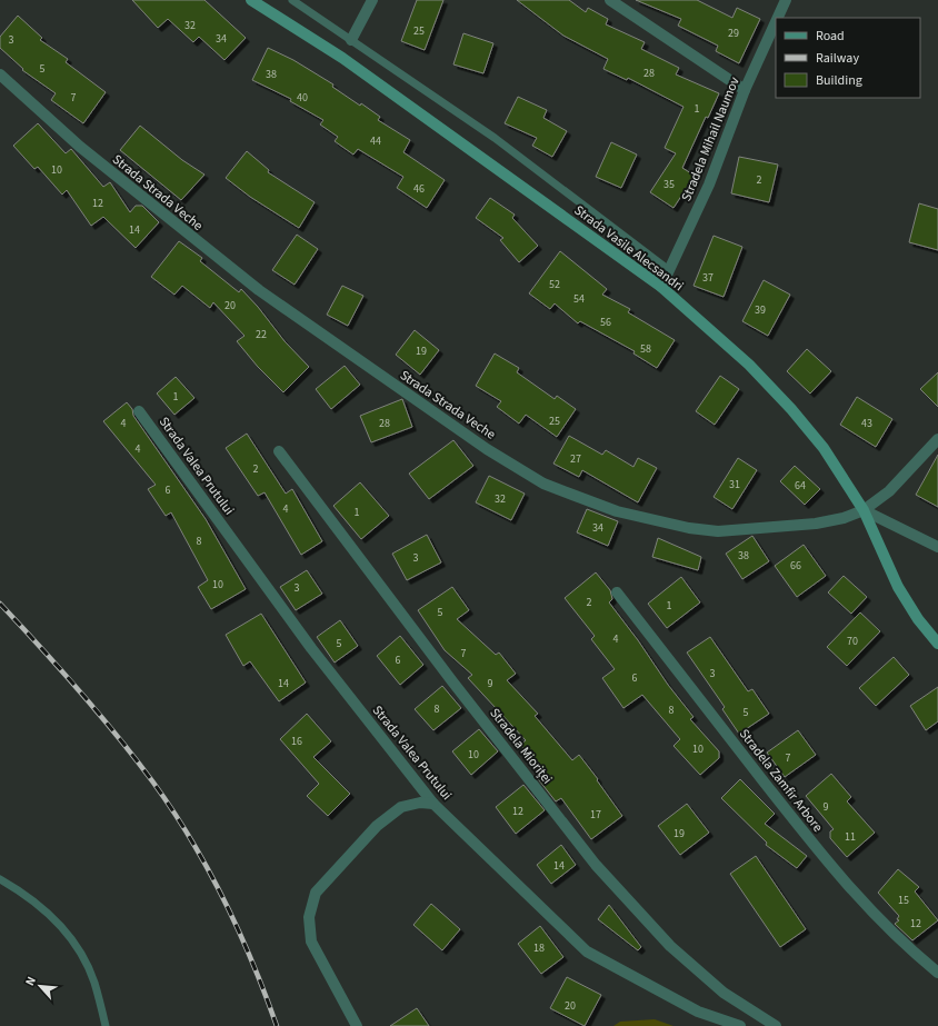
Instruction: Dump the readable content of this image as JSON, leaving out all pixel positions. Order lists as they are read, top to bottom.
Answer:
{
  "streets": {
    "main road": ["Strada Vasile Alecsandri"],
    "street": [
      "Stradela Mihail Naumov",
      "Strada Strada Veche",
      "Strada Valea Prutului",
      "Stradela Mioriței",
      "Stradela Zamfir Arbore"
    ]
  },
  "crossings": [
    ["Stradela Mihail Naumov", "Strada Vasile Alecsandri"],
    ["Strada Strada Veche", "Strada Vasile Alecsandri"]
  ],
  "house_numbers": [
    "32",
    "25",
    "29",
    "34",
    "3",
    "5",
    "28",
    "38",
    "7",
    "40",
    "1",
    "44",
    "10",
    "2",
    "35",
    "46",
    "12",
    "14",
    "37",
    "52",
    "54",
    "20",
    "39",
    "56",
    "22",
    "58",
    "19",
    "1",
    "25",
    "4",
    "28",
    "43",
    "4",
    "27",
    "2",
    "31",
    "64",
    "6",
    "32",
    "4",
    "1",
    "34",
    "8",
    "38",
    "3",
    "66",
    "10",
    "3",
    "2",
    "1",
    "5",
    "4",
    "70",
    "5",
    "7",
    "6",
    "3",
    "6",
    "14",
    "9",
    "8",
    "8",
    "5",
    "16",
    "10",
    "10",
    "7",
    "9",
    "12",
    "17",
    "19",
    "11",
    "14",
    "15",
    "12",
    "18",
    "20"
  ],
  "legend": ["Road", "Railway", "Building"],
  "north": "top left"
}
